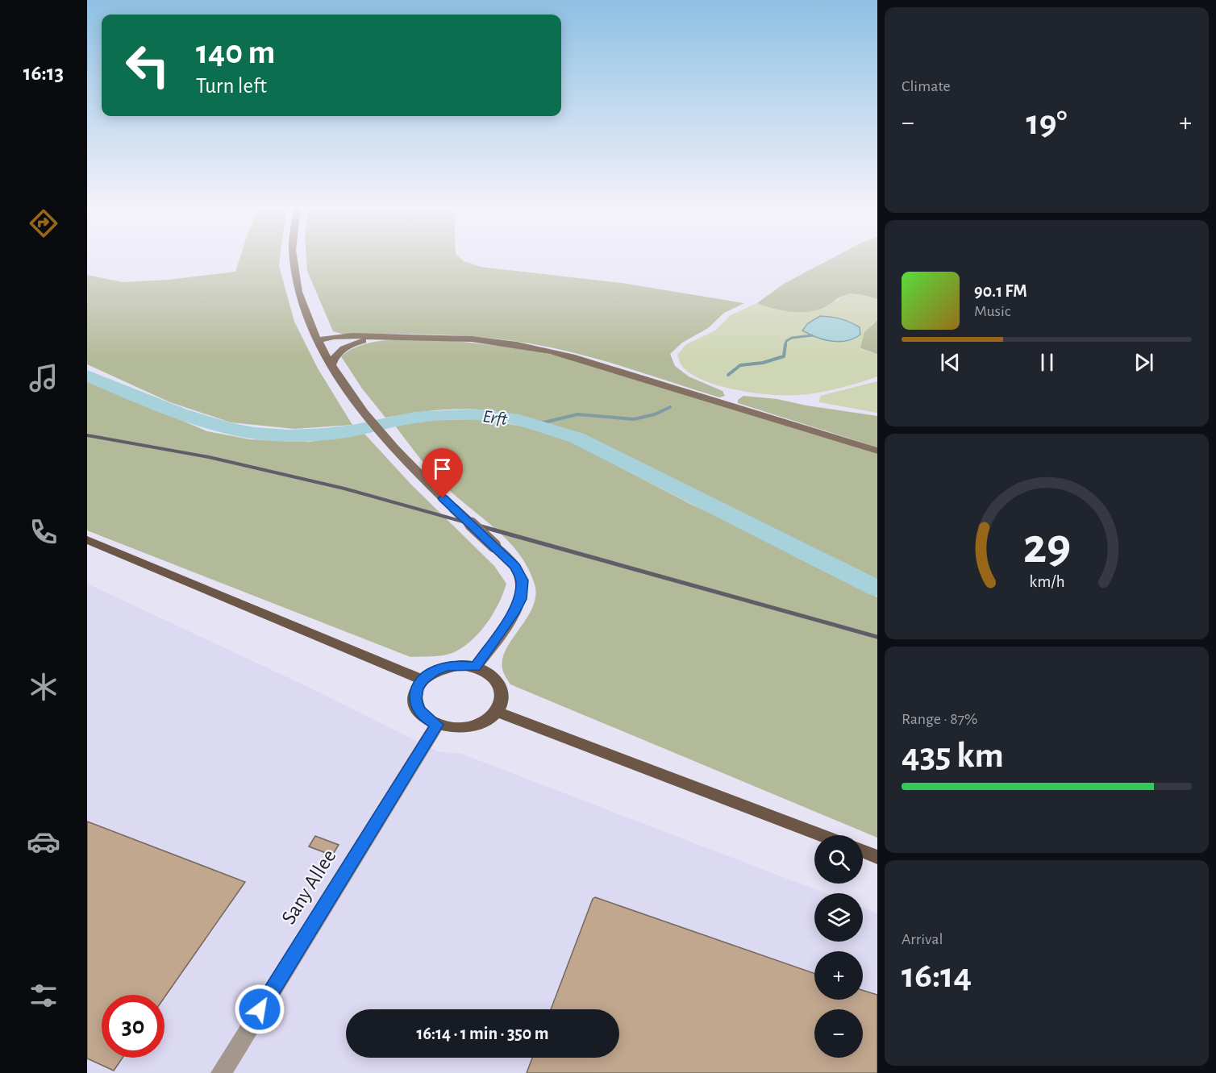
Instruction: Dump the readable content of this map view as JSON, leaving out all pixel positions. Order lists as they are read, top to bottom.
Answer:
{
  "streets": {
    "street": ["Sany Allee"]
  },
  "water": ["Erft"],
  "page": {
    "tabs": "16:13",
    "tile": [
      "Climate",
      ["Range · 87%", "435 km"],
      ["Arrival", "16:14"]
    ],
    "turn": ["140 m", "Turn left"],
    "heat": ["−", "19°", "+"],
    "song": ["90.1 FM", "Music"],
    "map_buttons": ["+", "−"],
    "limit": "30",
    "trip": "16:14 · 1 min · 350 m",
    "gauge": ["29", "km/h"]
  }
}
